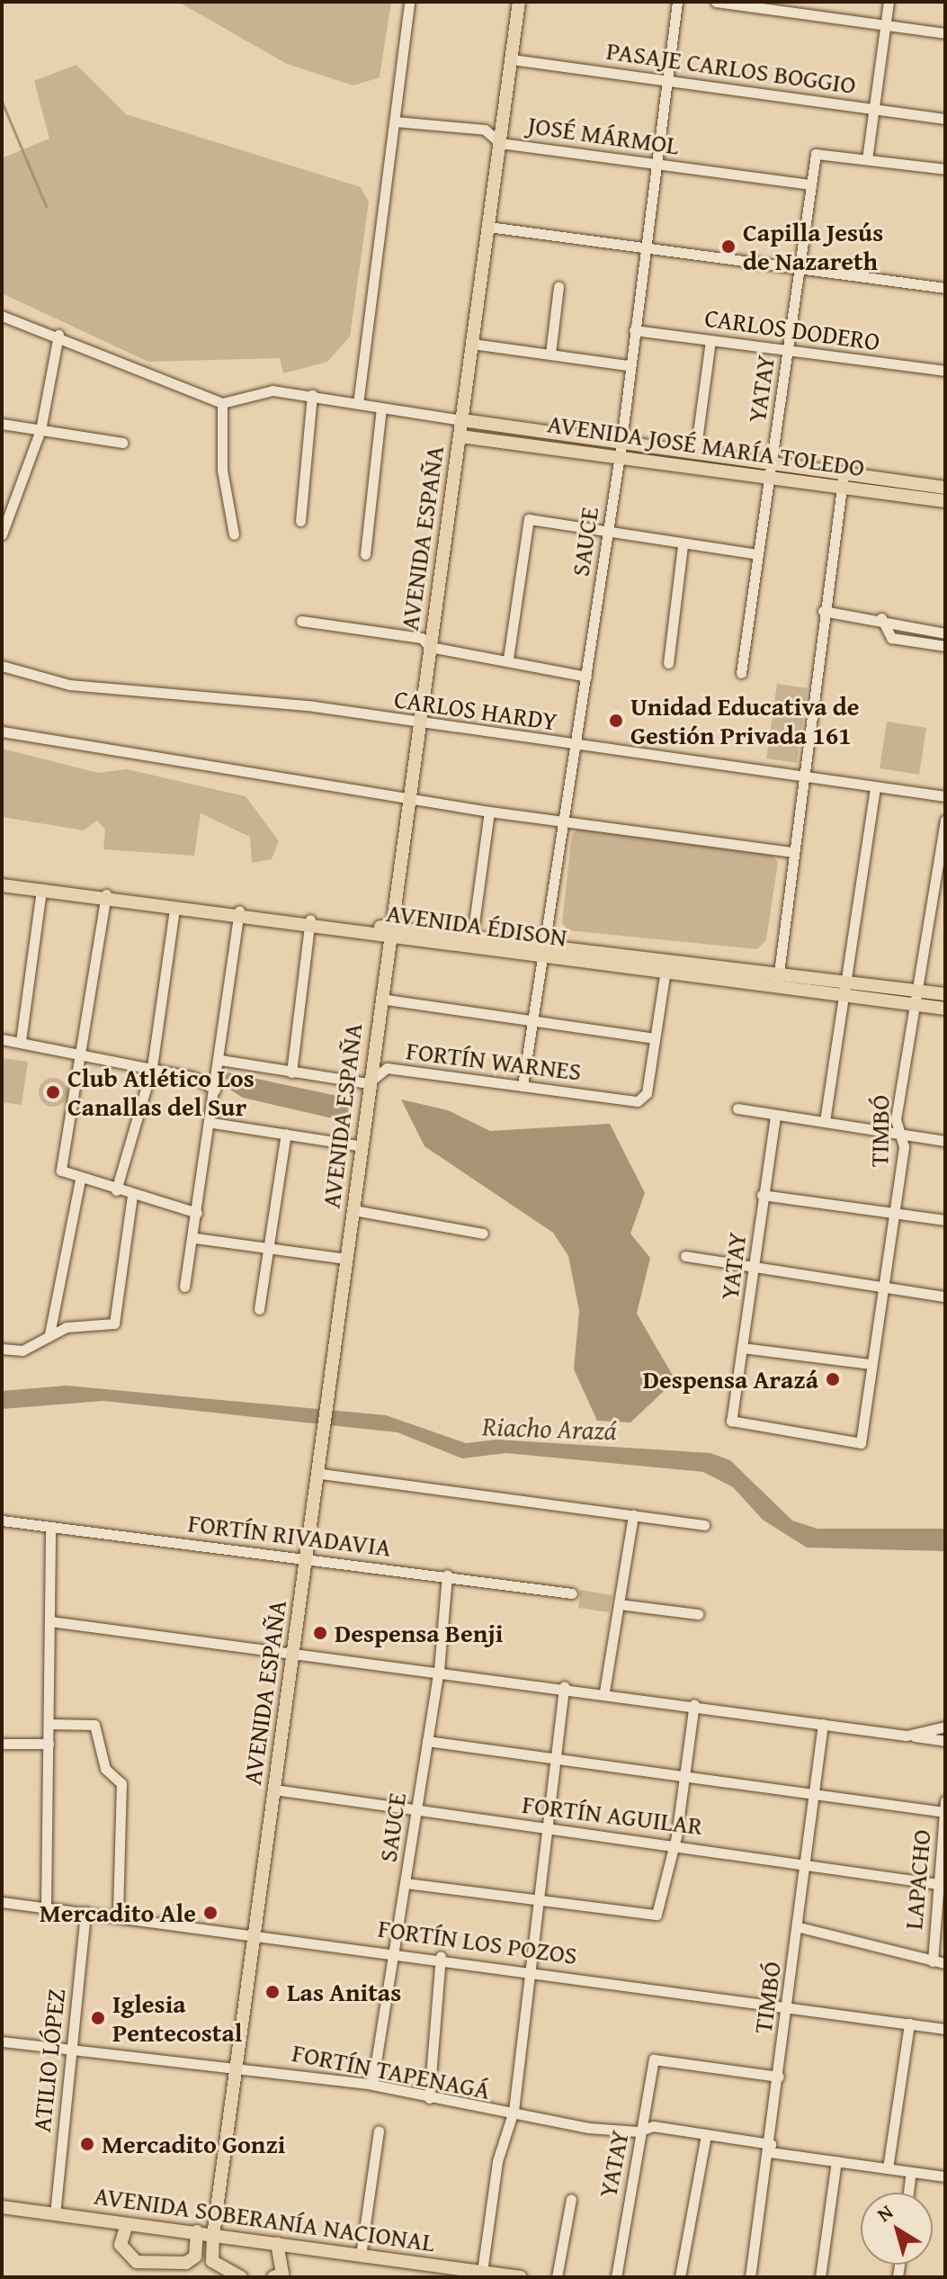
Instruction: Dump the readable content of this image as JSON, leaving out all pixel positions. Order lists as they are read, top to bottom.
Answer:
{
  "streets": {
    "main road": [
      "AVENIDA JOSÉ MARÍA TOLEDO",
      "AVENIDA ESPAÑA",
      "AVENIDA ÉDISON",
      "AVENIDA SOBERANÍA NACIONAL"
    ],
    "street": [
      "PASAJE CARLOS BOGGIO",
      "JOSÉ MÁRMOL",
      "CARLOS DODERO",
      "YATAY",
      "SAUCE",
      "CARLOS HARDY",
      "FORTÍN WARNES",
      "TIMBÓ",
      "FORTÍN RIVADAVIA",
      "FORTÍN AGUILAR",
      "LAPACHO",
      "FORTÍN LOS POZOS",
      "ATILIO LÓPEZ",
      "FORTÍN TAPENAGÁ"
    ]
  },
  "crossings": [
    ["PASAJE CARLOS BOGGIO", "AVENIDA ESPAÑA"],
    ["PASAJE CARLOS BOGGIO", "SAUCE"],
    ["JOSÉ MÁRMOL", "YATAY"],
    ["JOSÉ MÁRMOL", "AVENIDA ESPAÑA"],
    ["JOSÉ MÁRMOL", "SAUCE"],
    ["CARLOS DODERO", "YATAY"],
    ["CARLOS DODERO", "SAUCE"],
    ["YATAY", "AVENIDA JOSÉ MARÍA TOLEDO"],
    ["YATAY", "TIMBÓ"],
    ["YATAY", "FORTÍN TAPENAGÁ"],
    ["AVENIDA JOSÉ MARÍA TOLEDO", "AVENIDA ESPAÑA"],
    ["AVENIDA JOSÉ MARÍA TOLEDO", "SAUCE"],
    ["AVENIDA ESPAÑA", "CARLOS HARDY"],
    ["AVENIDA ESPAÑA", "AVENIDA ÉDISON"],
    ["AVENIDA ESPAÑA", "FORTÍN WARNES"],
    ["AVENIDA ESPAÑA", "FORTÍN RIVADAVIA"],
    ["AVENIDA ESPAÑA", "FORTÍN AGUILAR"],
    ["AVENIDA ESPAÑA", "FORTÍN LOS POZOS"],
    ["AVENIDA ESPAÑA", "FORTÍN TAPENAGÁ"],
    ["AVENIDA ESPAÑA", "AVENIDA SOBERANÍA NACIONAL"],
    ["SAUCE", "CARLOS HARDY"],
    ["SAUCE", "AVENIDA ÉDISON"],
    ["SAUCE", "FORTÍN WARNES"],
    ["SAUCE", "FORTÍN RIVADAVIA"],
    ["SAUCE", "FORTÍN AGUILAR"],
    ["SAUCE", "FORTÍN LOS POZOS"],
    ["SAUCE", "FORTÍN TAPENAGÁ"],
    ["AVENIDA ÉDISON", "TIMBÓ"],
    ["TIMBÓ", "FORTÍN AGUILAR"],
    ["TIMBÓ", "FORTÍN LOS POZOS"],
    ["TIMBÓ", "FORTÍN TAPENAGÁ"],
    ["FORTÍN AGUILAR", "LAPACHO"],
    ["FORTÍN LOS POZOS", "ATILIO LÓPEZ"],
    ["ATILIO LÓPEZ", "FORTÍN TAPENAGÁ"],
    ["ATILIO LÓPEZ", "AVENIDA SOBERANÍA NACIONAL"]
  ],
  "water": ["Riacho Arazá"],
  "places": [
    "Capilla Jesús de Nazareth",
    "Unidad Educativa de Gestión Privada 161",
    "Club Atlético Los Canallas del Sur",
    "Despensa Arazá",
    "Despensa Benji",
    "Mercadito Ale",
    "Las Anitas",
    "Iglesia Pentecostal",
    "Mercadito Gonzi"
  ],
  "north": "top left"
}
